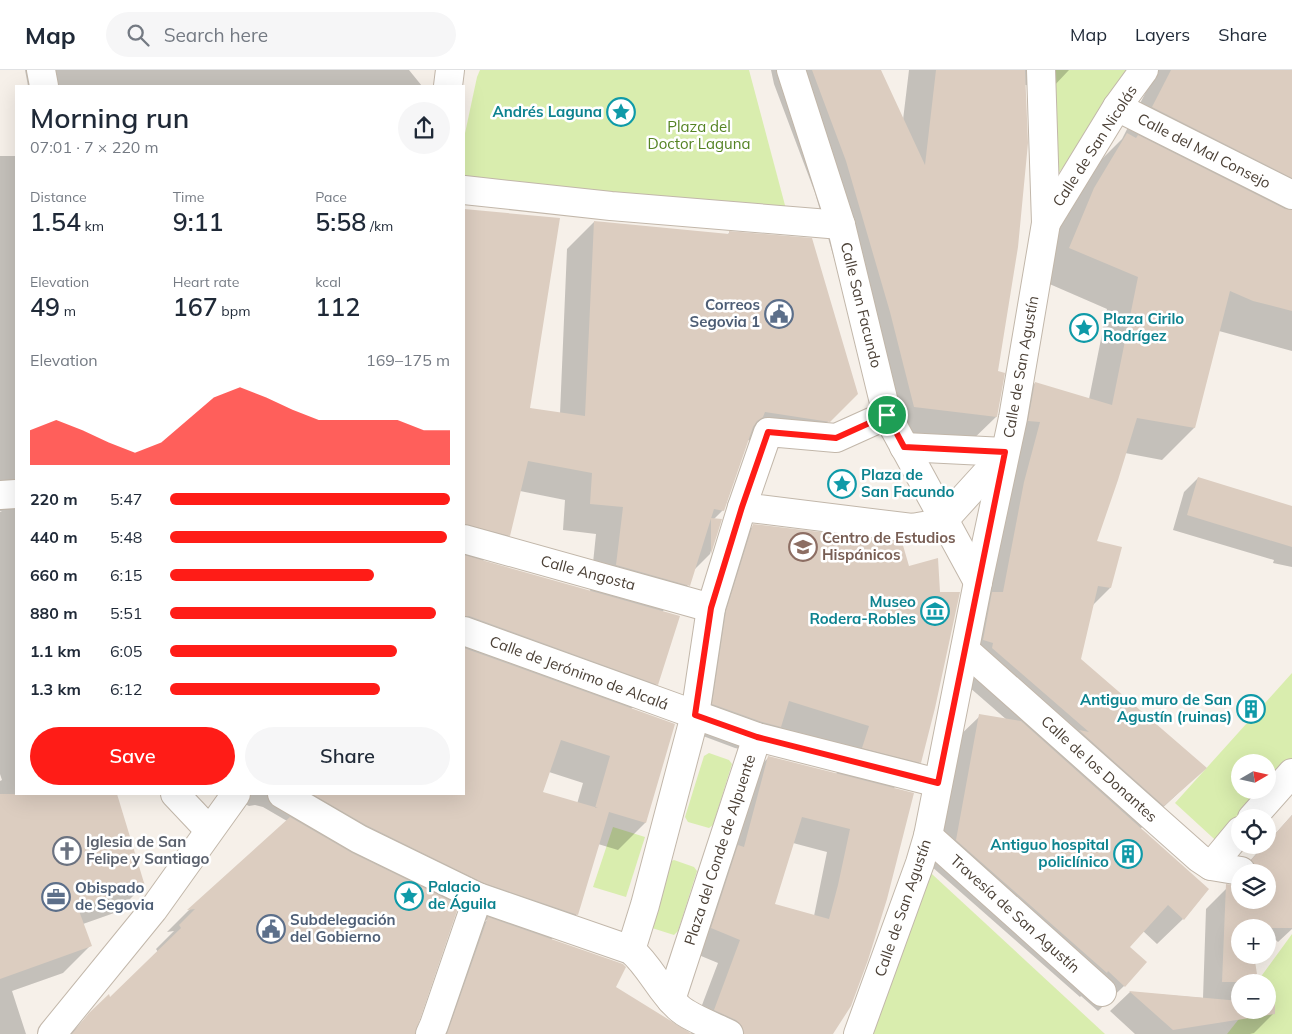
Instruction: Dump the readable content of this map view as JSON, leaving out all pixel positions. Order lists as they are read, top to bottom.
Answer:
{
  "streets": {
    "street": [
      "Calle de San Nicolás",
      "Calle del Mal Consejo",
      "Calle San Facundo",
      "Calle de San Agustín",
      "Calle Angosta",
      "Calle de Jerónimo de Alcalá",
      "Calle de los Donantes",
      "Plaza del Conde de Alpuente",
      "Travesía de San Agustín"
    ]
  },
  "crossings": [
    ["Calle de San Nicolás", "Calle del Mal Consejo"],
    ["Calle de San Nicolás", "Calle de San Agustín"],
    ["Calle de San Agustín", "Calle de los Donantes"],
    ["Calle de San Agustín", "Travesía de San Agustín"],
    ["Calle de Jerónimo de Alcalá", "Plaza del Conde de Alpuente"]
  ],
  "parks": ["Plaza del Doctor Laguna"],
  "places": {
    "place": [
      "Andrés Laguna",
      "Plaza Cirilo Rodrígez",
      "Plaza de San Facundo",
      "Palacio de Águila"
    ],
    "public building": ["Correos Segovia 1", "Subdelegación del Gobierno"],
    "school or university": ["Centro de Estudios Hispánicos"],
    "museum": ["Museo Rodera-Robles"],
    "building": ["Antiguo muro de San Agustín (ruinas)", "Antiguo hospital policlínico"],
    "church": ["Iglesia de San Felipe y Santiago"],
    "office": ["Obispado de Segovia"]
  },
  "north": "right",
  "page": {
    "header": "Map",
    "search": "Search here",
    "nav": ["Map", "Layers", "Share"],
    "heading": ["Morning run", "07:01 · 7 × 220 m"],
    "stats": [
      ["Distance", "1.54 km"],
      ["Time", "9:11"],
      ["Pace", "5:58 /km"],
      ["Elevation", "49 m"],
      ["Heart rate", "167 bpm"],
      ["kcal", "112"]
    ],
    "chart": ["Elevation", "169–175 m"],
    "list": [
      {
        "name": "220 m",
        "note": "5:47"
      },
      {
        "name": "440 m",
        "note": "5:48"
      },
      {
        "name": "660 m",
        "note": "6:15"
      },
      {
        "name": "880 m",
        "note": "5:51"
      },
      {
        "name": "1.1 km",
        "note": "6:05"
      },
      {
        "name": "1.3 km",
        "note": "6:12"
      }
    ],
    "buttons": ["Save", "Share"],
    "map_buttons": ["+", "−"]
  }
}
